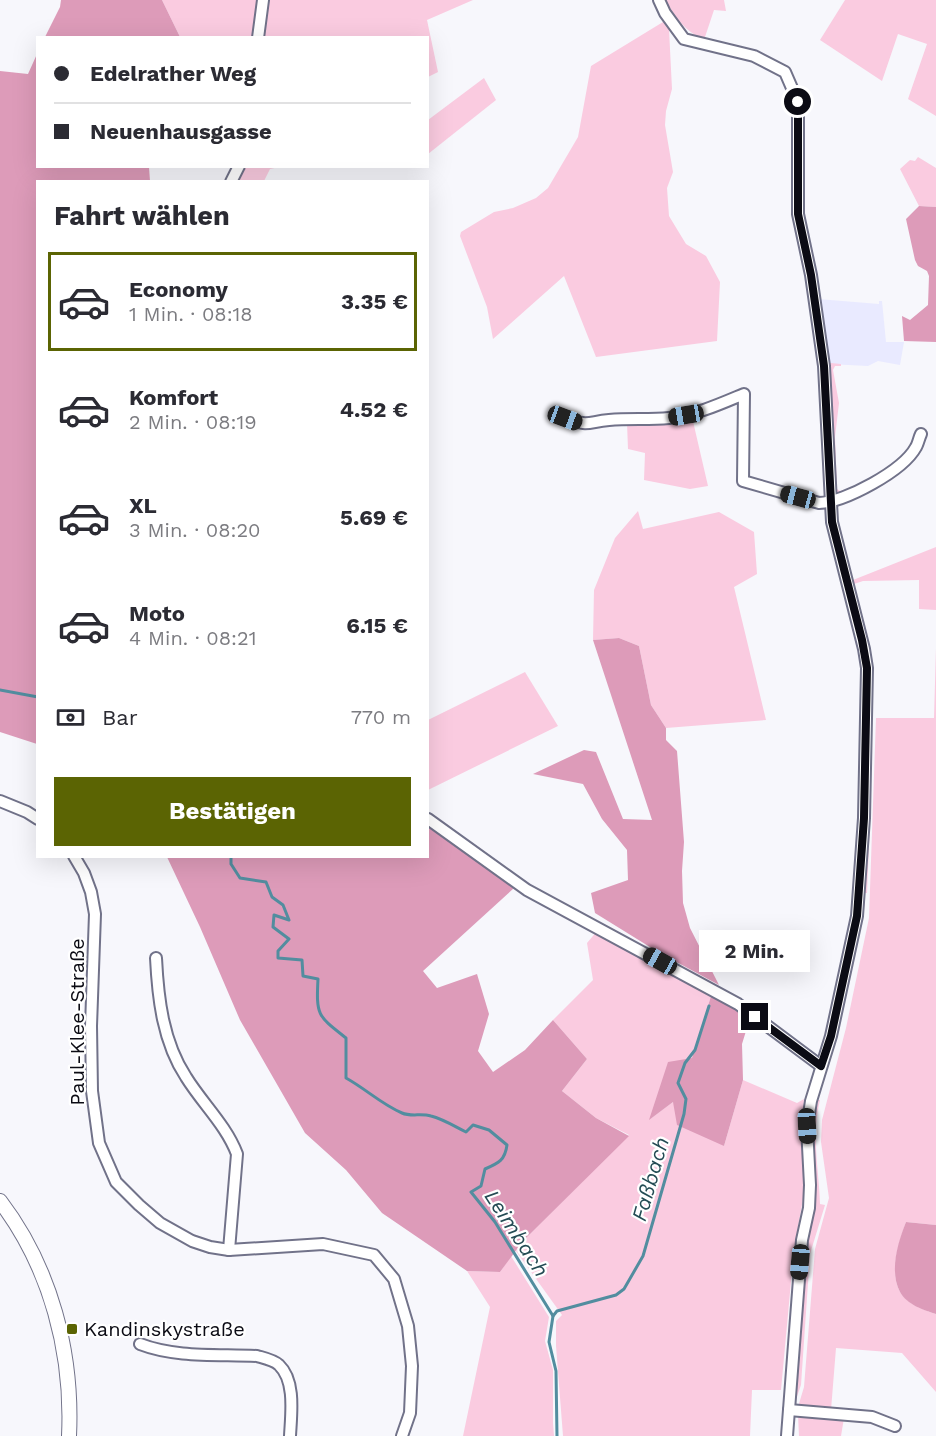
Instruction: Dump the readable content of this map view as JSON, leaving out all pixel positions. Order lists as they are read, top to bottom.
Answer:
{
  "streets": {
    "street": ["Paul-Klee-Straße"]
  },
  "water": ["Faßbach", "Leimbach"],
  "places": {
    "transit": ["Kandinskystraße"]
  },
  "page": {
    "banner": ["Edelrather Weg", "Neuenhausgasse"],
    "heading": "Fahrt wählen",
    "list": [
      {
        "name": "Economy",
        "note": "1 Min. · 08:18",
        "value": "3.35 €"
      },
      {
        "name": "Komfort",
        "note": "2 Min. · 08:19",
        "value": "4.52 €"
      },
      {
        "name": "XL",
        "note": "3 Min. · 08:20",
        "value": "5.69 €"
      },
      {
        "name": "Moto",
        "note": "4 Min. · 08:21",
        "value": "6.15 €"
      }
    ],
    "pay": ["Bar", "770 m"],
    "buttons": "Bestätigen",
    "bubble": "2 Min."
  }
}
